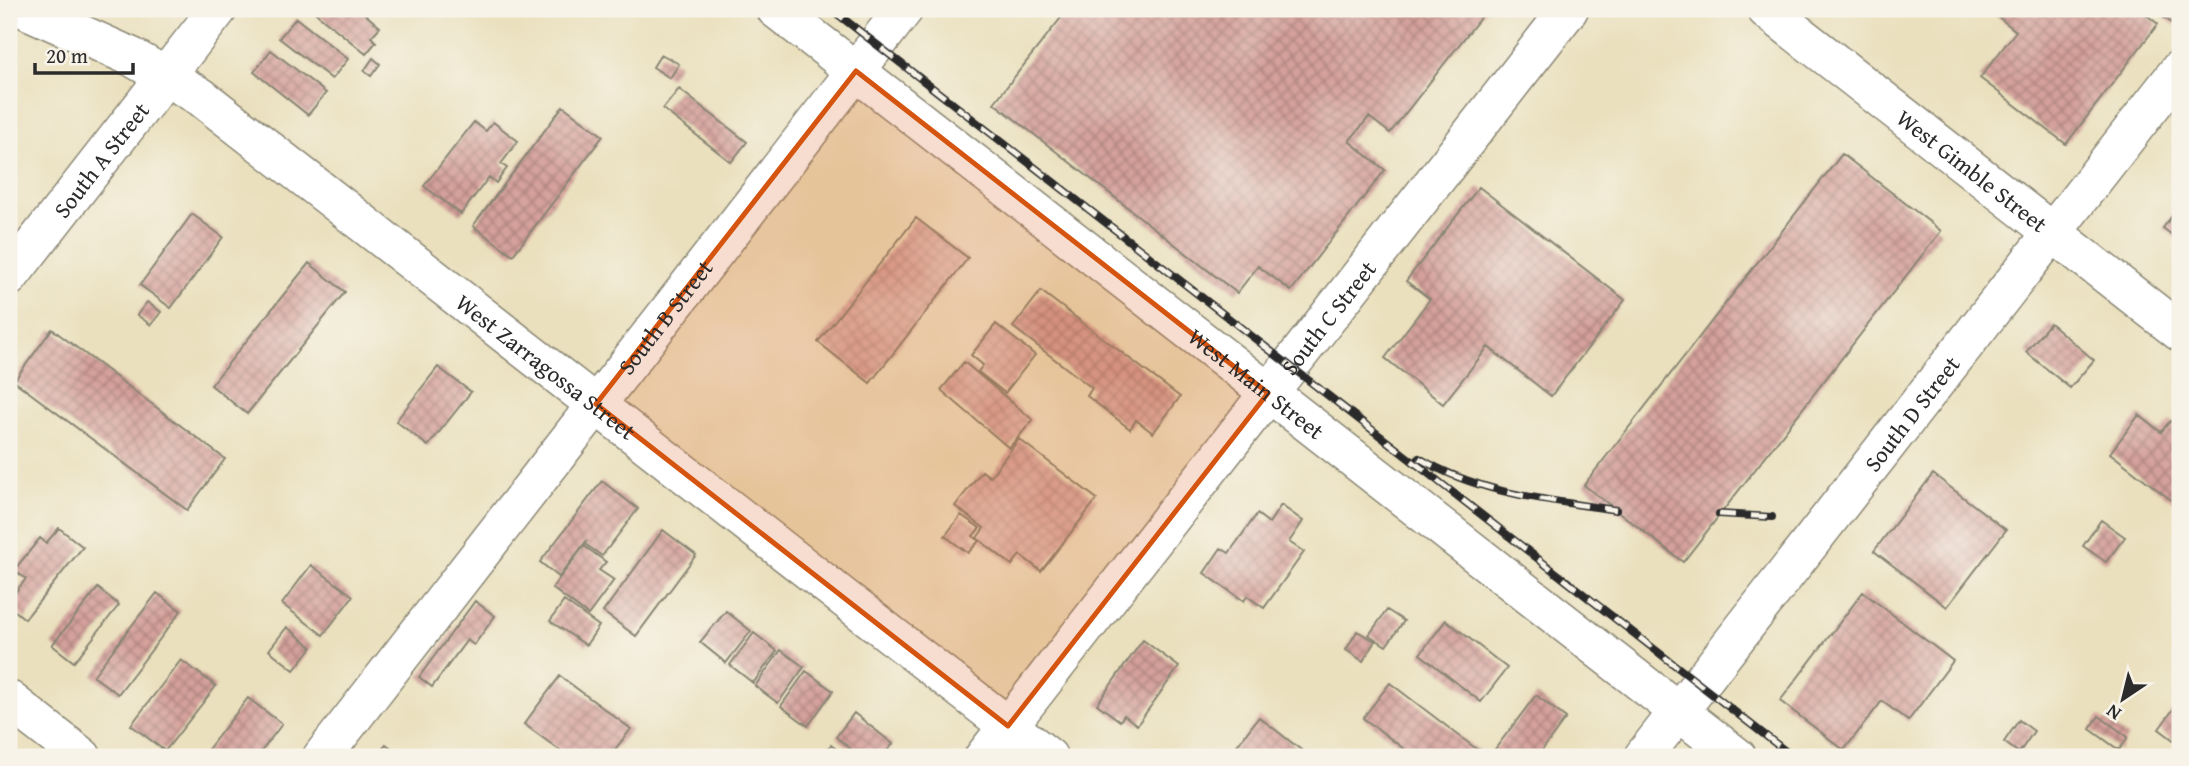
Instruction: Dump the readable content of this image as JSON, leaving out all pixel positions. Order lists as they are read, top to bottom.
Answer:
{
  "streets": {
    "street": [
      "South A Street",
      "West Gimble Street",
      "South B Street",
      "South C Street",
      "West Zarragossa Street",
      "West Main Street",
      "South D Street"
    ]
  },
  "crossings": [
    ["South A Street", "West Zarragossa Street"],
    ["West Gimble Street", "South D Street"],
    ["South B Street", "West Zarragossa Street"],
    ["South B Street", "West Main Street"],
    ["South C Street", "West Zarragossa Street"],
    ["South C Street", "West Main Street"],
    ["West Main Street", "South D Street"]
  ],
  "scale_bar": "20 m",
  "north": "bottom left"
}
